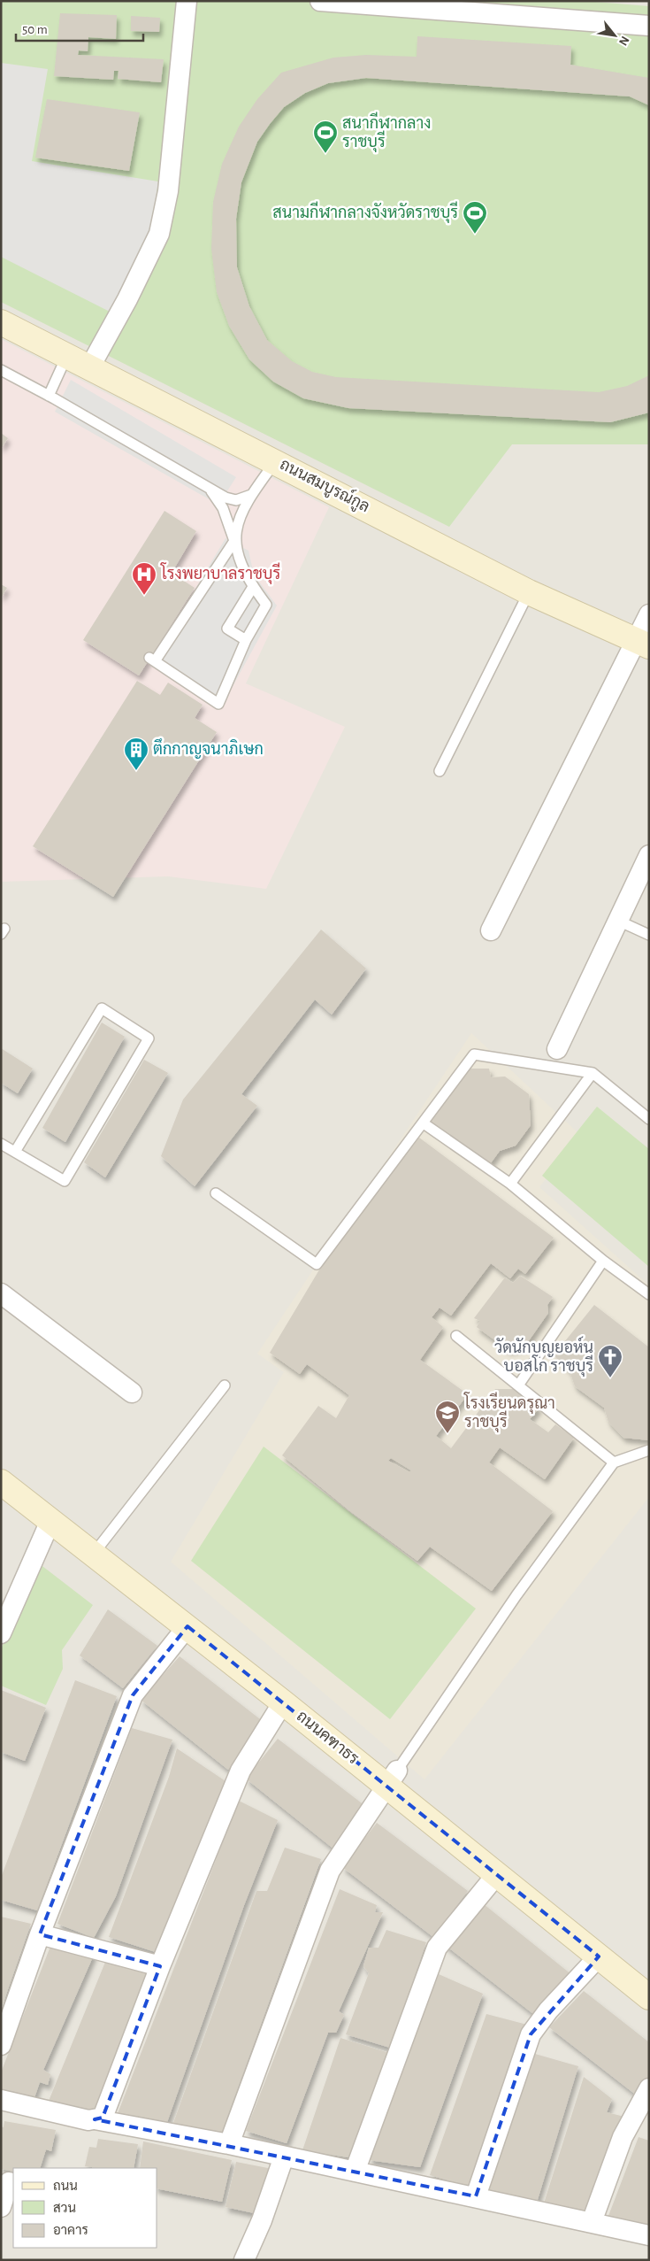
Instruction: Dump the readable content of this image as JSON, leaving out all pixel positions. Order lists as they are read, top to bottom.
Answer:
{
  "streets": {
    "street": ["ถนนสมบูรณ์กูล", "ถนนคฑาธร"]
  },
  "places": {
    "sports": ["สนากีฬากลาง ราชบุรี", "สนามกีฬากลางจังหวัดราชบุรี"],
    "hospital": ["โรงพยาบาลราชบุรี"],
    "building": ["ตึกกาญจนาภิเษก"],
    "church": ["วัดนักบุญยอห์น บอสโก ราชบุรี"],
    "school or university": ["โรงเรียนดรุณา ราชบุรี"]
  },
  "legend": ["ถนน", "สวน", "อาคาร"],
  "scale_bar": "50 m",
  "north": "bottom right"
}
